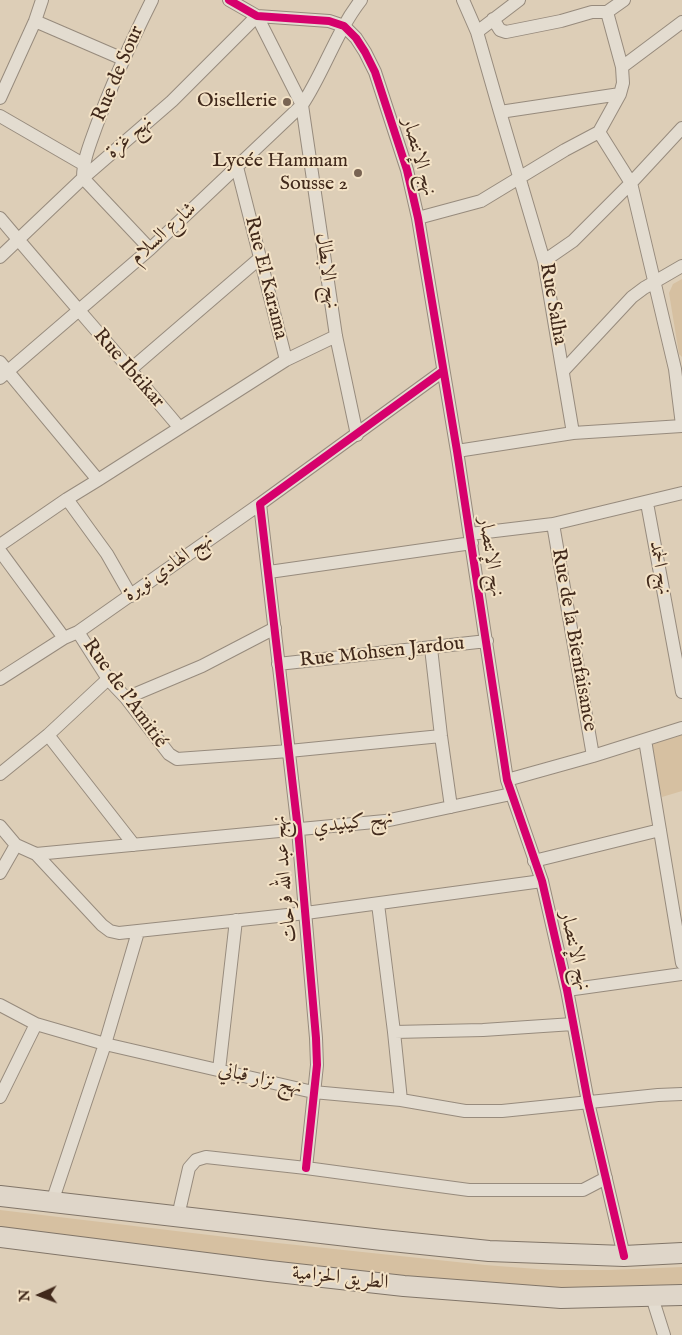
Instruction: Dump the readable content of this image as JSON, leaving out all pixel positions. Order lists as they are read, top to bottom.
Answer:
{
  "streets": {
    "highway": ["الطريق الحزامية"],
    "street": [
      "Rue de Sour",
      "نهج غزة",
      "نهج الإنتصار",
      "شارع السلام",
      "نهج الابطال",
      "Rue El Karama",
      "Rue Salha",
      "Rue Ibtikar",
      "نهج الهادي نويرة",
      "نهج الحمد",
      "Rue de la Bienfaisance",
      "Rue Mohsen Jardou",
      "Rue de l'Amitié",
      "نهج كينيدي",
      "نهج عبد الله فرحات",
      "نهج نزار قباني"
    ]
  },
  "crossings": [
    ["Rue de Sour", "نهج غزة"],
    ["نهج غزة", "نهج الابطال"],
    ["نهج غزة", "Rue Ibtikar"],
    ["نهج الإنتصار", "شارع السلام"],
    ["نهج الإنتصار", "Rue Mohsen Jardou"],
    ["نهج الإنتصار", "نهج كينيدي"],
    ["نهج الإنتصار", "نهج نزار قباني"],
    ["شارع السلام", "نهج الابطال"],
    ["شارع السلام", "Rue El Karama"],
    ["شارع السلام", "Rue Ibtikar"],
    ["نهج الابطال", "نهج الهادي نويرة"],
    ["نهج الهادي نويرة", "Rue de l'Amitié"],
    ["نهج الهادي نويرة", "نهج عبد الله فرحات"],
    ["Rue Mohsen Jardou", "نهج عبد الله فرحات"],
    ["Rue de l'Amitié", "نهج عبد الله فرحات"],
    ["نهج كينيدي", "نهج عبد الله فرحات"],
    ["نهج عبد الله فرحات", "نهج نزار قباني"]
  ],
  "places": ["Oisellerie", "Lycée Hammam Sousse 2"],
  "north": "left"
}
